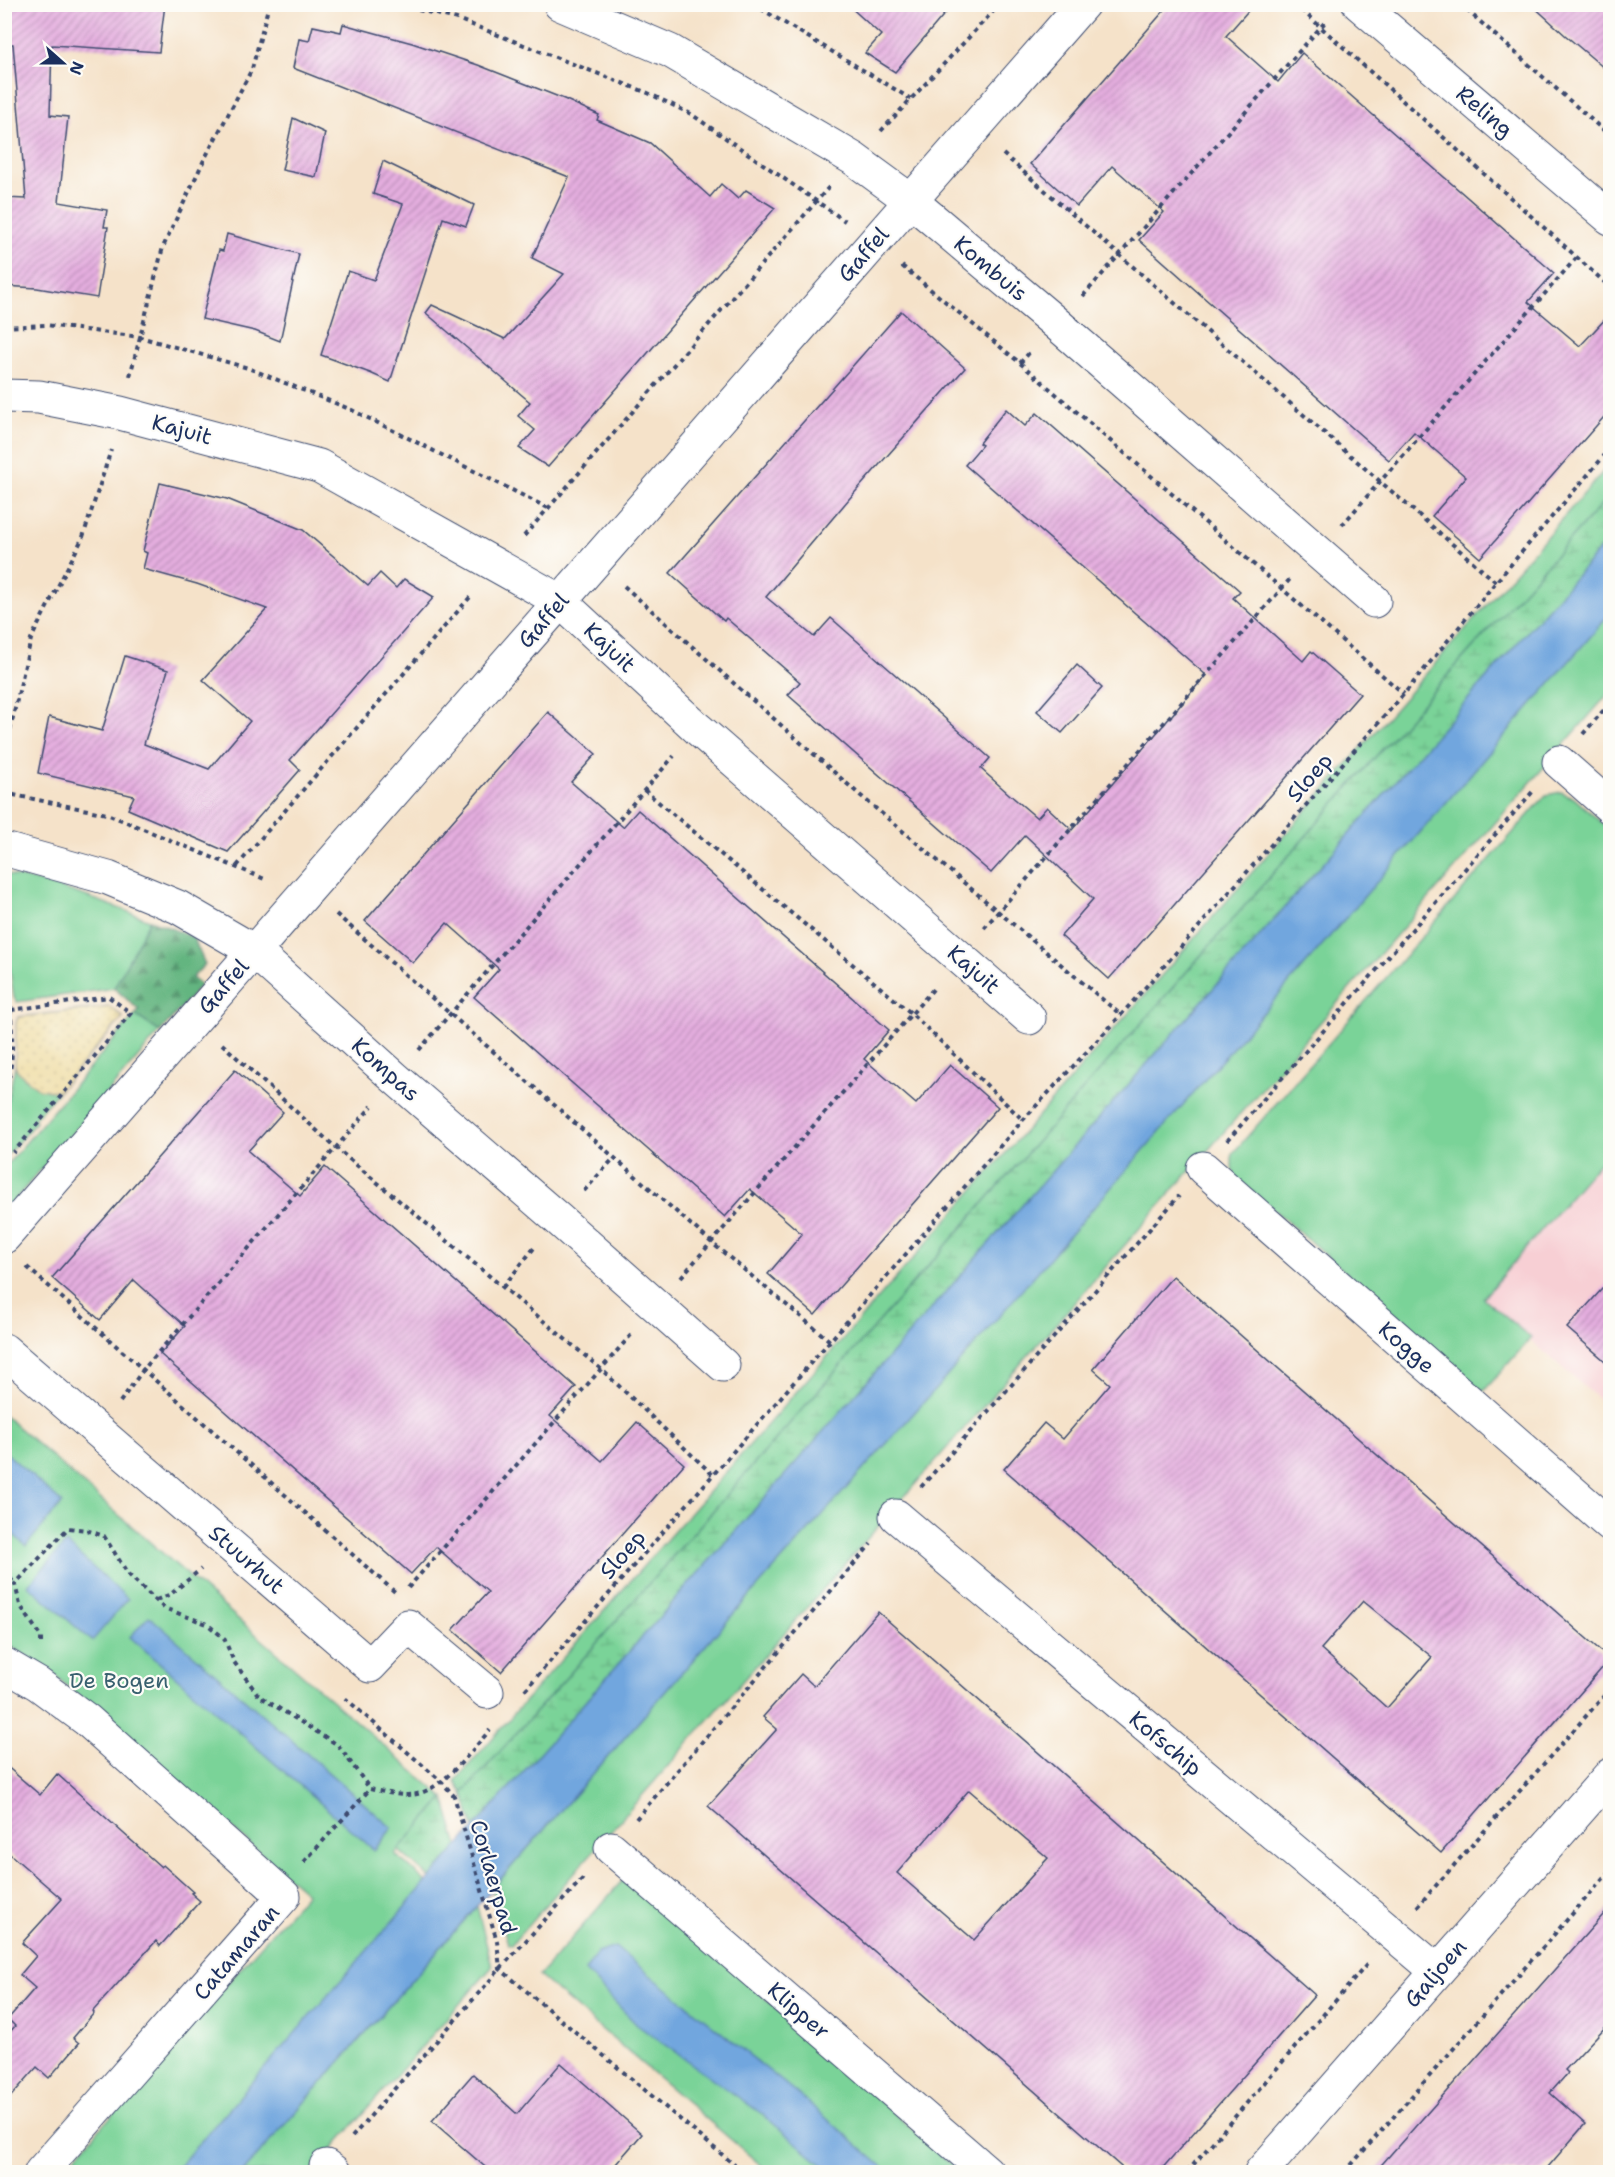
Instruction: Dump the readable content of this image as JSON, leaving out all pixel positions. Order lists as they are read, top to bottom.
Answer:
{
  "streets": {
    "street": [
      "Reling",
      "Gaffel",
      "Kombuis",
      "Kajuit",
      "Kompas",
      "Kogge",
      "Stuurhut",
      "Kofschip",
      "Catamaran",
      "Galjoen",
      "Klipper"
    ],
    "path": ["Sloep", "Corlaerpad"]
  },
  "crossings": [
    ["Gaffel", "Kombuis"],
    ["Gaffel", "Kajuit"],
    ["Gaffel", "Kompas"],
    ["Kofschip", "Galjoen"]
  ],
  "parks": ["De Bogen"],
  "north": "right"
}
